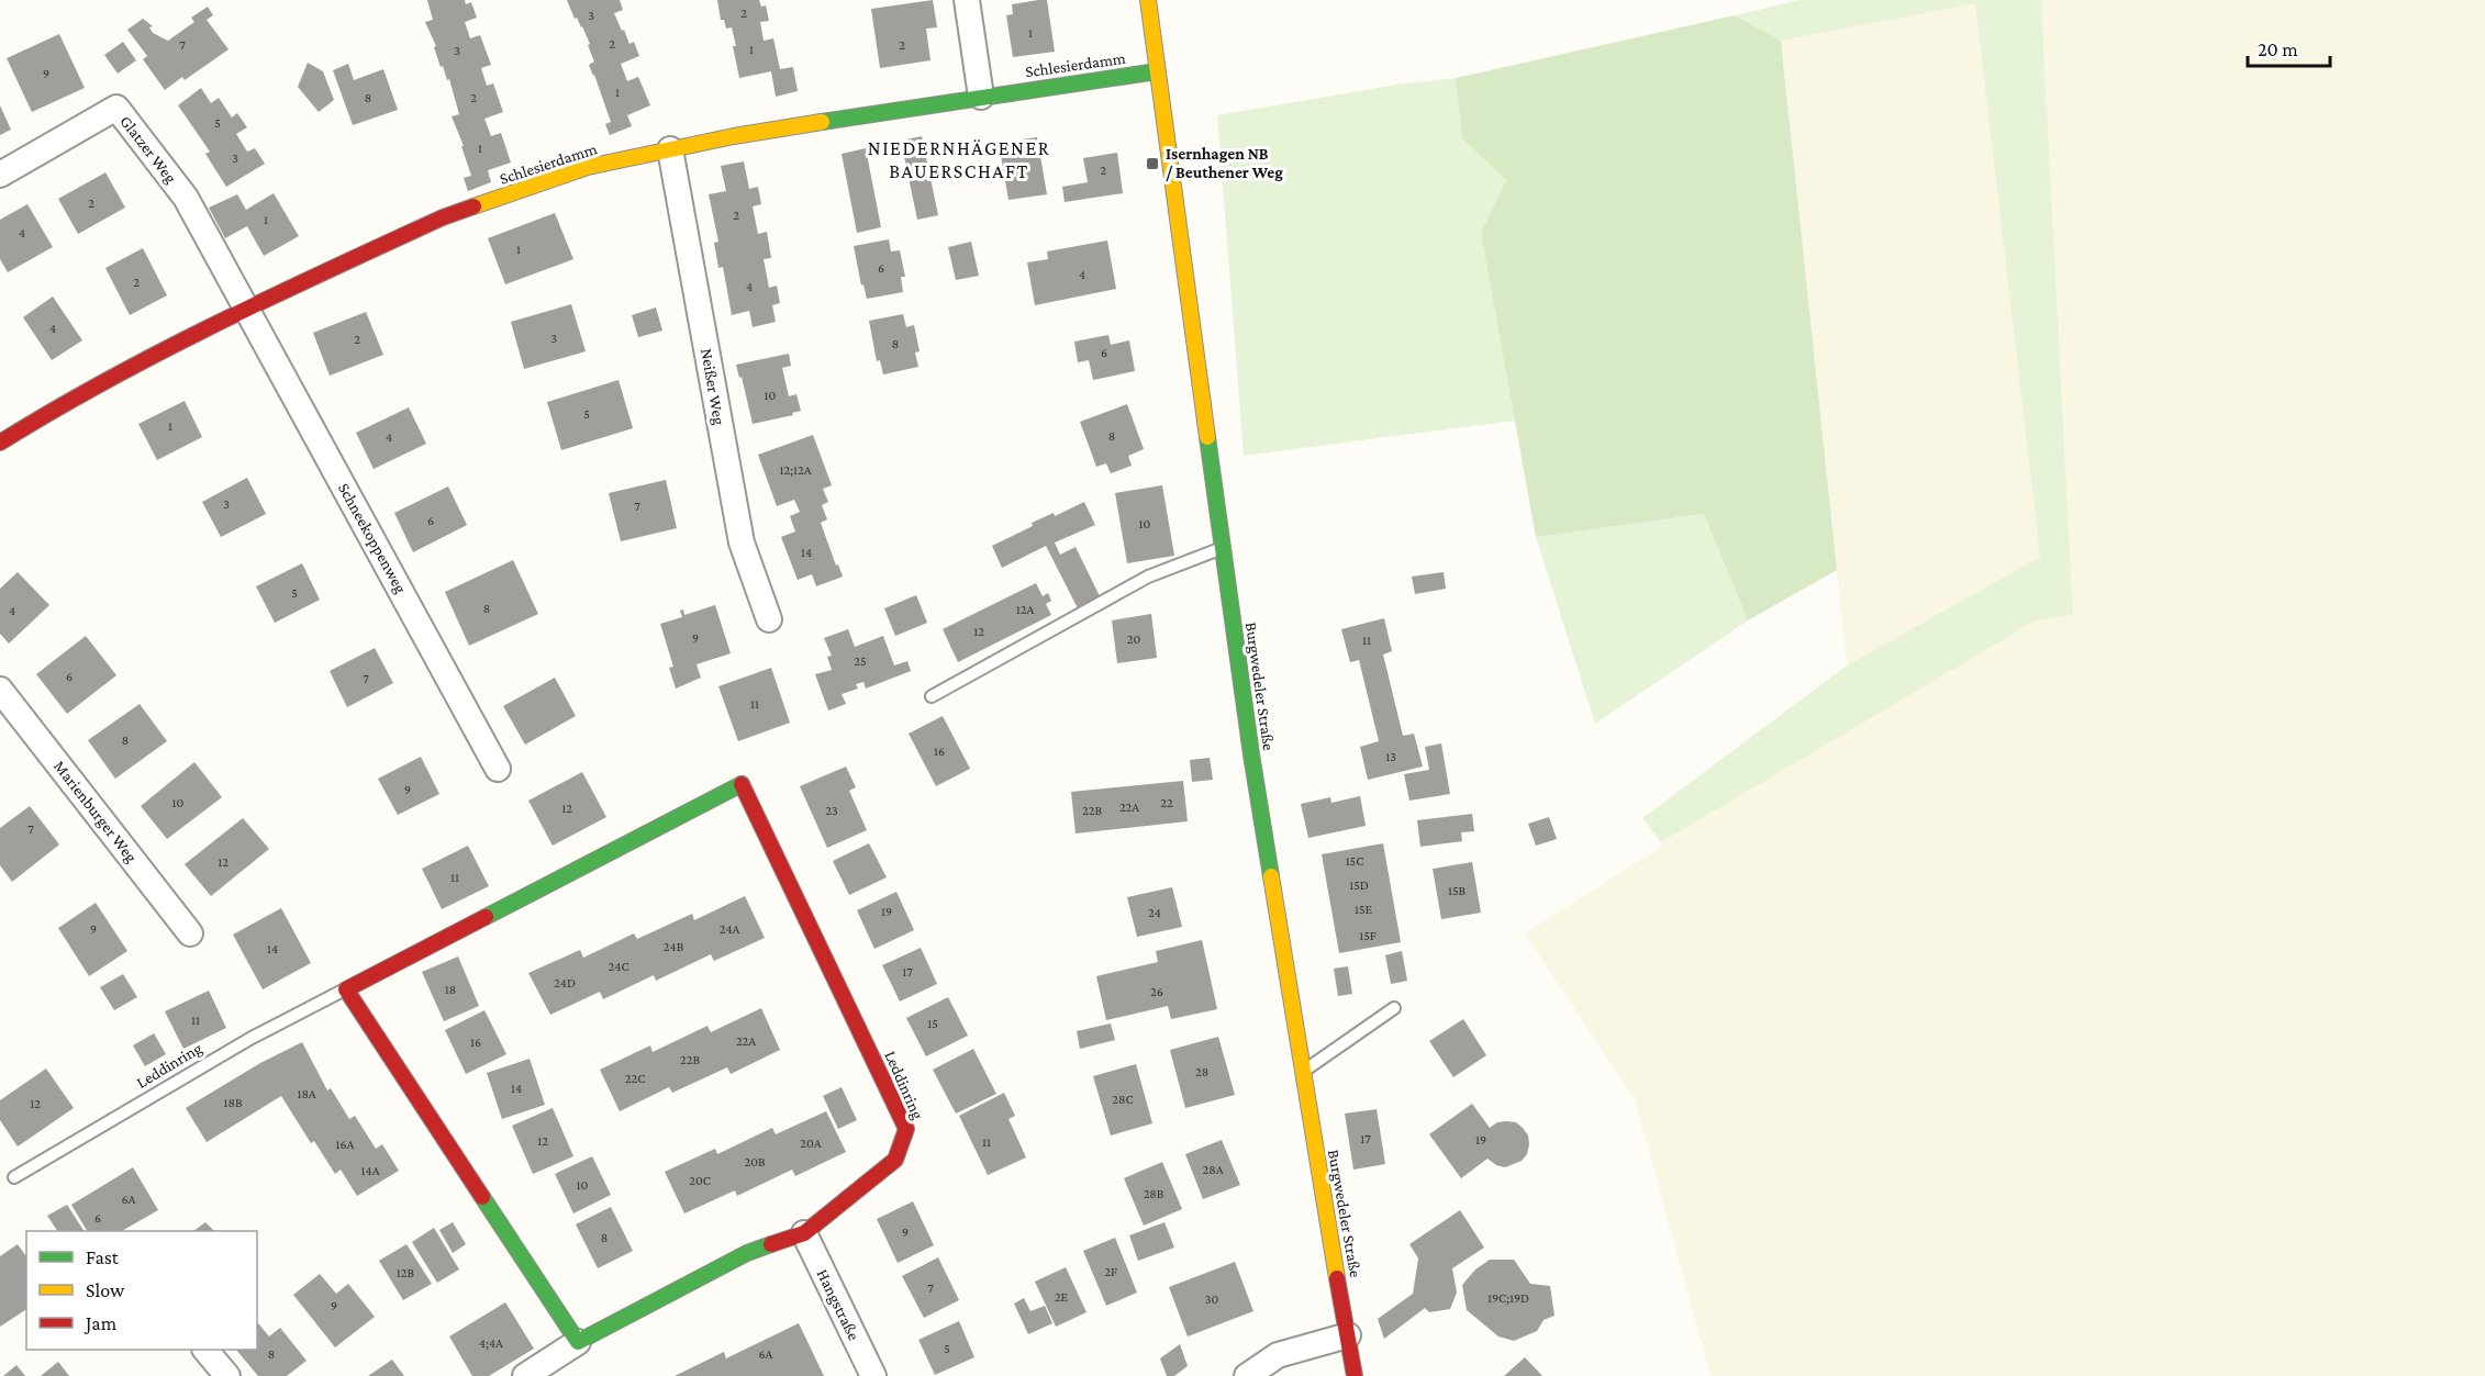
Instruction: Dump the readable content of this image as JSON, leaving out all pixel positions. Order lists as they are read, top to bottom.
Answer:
{
  "streets": {
    "street": [
      "Schlesierdamm",
      "Glatzer Weg",
      "Neißer Weg",
      "Schneekoppenweg",
      "Burgwedeler Straße",
      "Marienburger Weg",
      "Leddinring",
      "Hangstraße"
    ]
  },
  "crossings": [
    ["Schlesierdamm", "Glatzer Weg"],
    ["Schlesierdamm", "Neißer Weg"],
    ["Schlesierdamm", "Schneekoppenweg"],
    ["Schlesierdamm", "Burgwedeler Straße"],
    ["Glatzer Weg", "Schneekoppenweg"],
    ["Leddinring", "Hangstraße"]
  ],
  "districts": ["NIEDERNHÄGENER BAUERSCHAFT"],
  "places": {
    "transit": ["Isernhagen NB / Beuthener Weg"]
  },
  "house_numbers": [
    "2",
    "3",
    "1",
    "2",
    "7",
    "2",
    "1",
    "3",
    "9",
    "1",
    "8",
    "2",
    "5",
    "1",
    "3",
    "2",
    "2",
    "2",
    "1",
    "4",
    "1",
    "6",
    "4",
    "2",
    "4",
    "4",
    "3",
    "2",
    "8",
    "6",
    "10",
    "5",
    "1",
    "8",
    "4",
    "12;12A",
    "3",
    "7",
    "6",
    "10",
    "14",
    "5",
    "8",
    "12A",
    "4",
    "12",
    "9",
    "20",
    "11",
    "25",
    "6",
    "7",
    "11",
    "8",
    "16",
    "13",
    "9",
    "10",
    "22",
    "22A",
    "12",
    "23",
    "22B",
    "7",
    "15C",
    "12",
    "11",
    "15D",
    "15B",
    "15E",
    "19",
    "24",
    "9",
    "24A",
    "15F",
    "24B",
    "14",
    "24C",
    "17",
    "24D",
    "18",
    "26",
    "11",
    "15",
    "22A",
    "16",
    "22B",
    "28",
    "22C",
    "14",
    "18A",
    "28C",
    "18B",
    "12",
    "17",
    "19",
    "12",
    "11",
    "20A",
    "16A",
    "20B",
    "28A",
    "14A",
    "20C",
    "10",
    "28B",
    "6A",
    "6",
    "9",
    "8",
    "2F",
    "12B",
    "7",
    "2E",
    "19C;19D",
    "30",
    "9",
    "4;4A",
    "5",
    "8",
    "6A"
  ],
  "legend": ["Fast", "Slow", "Jam"],
  "scale_bar": "20 m"
}
